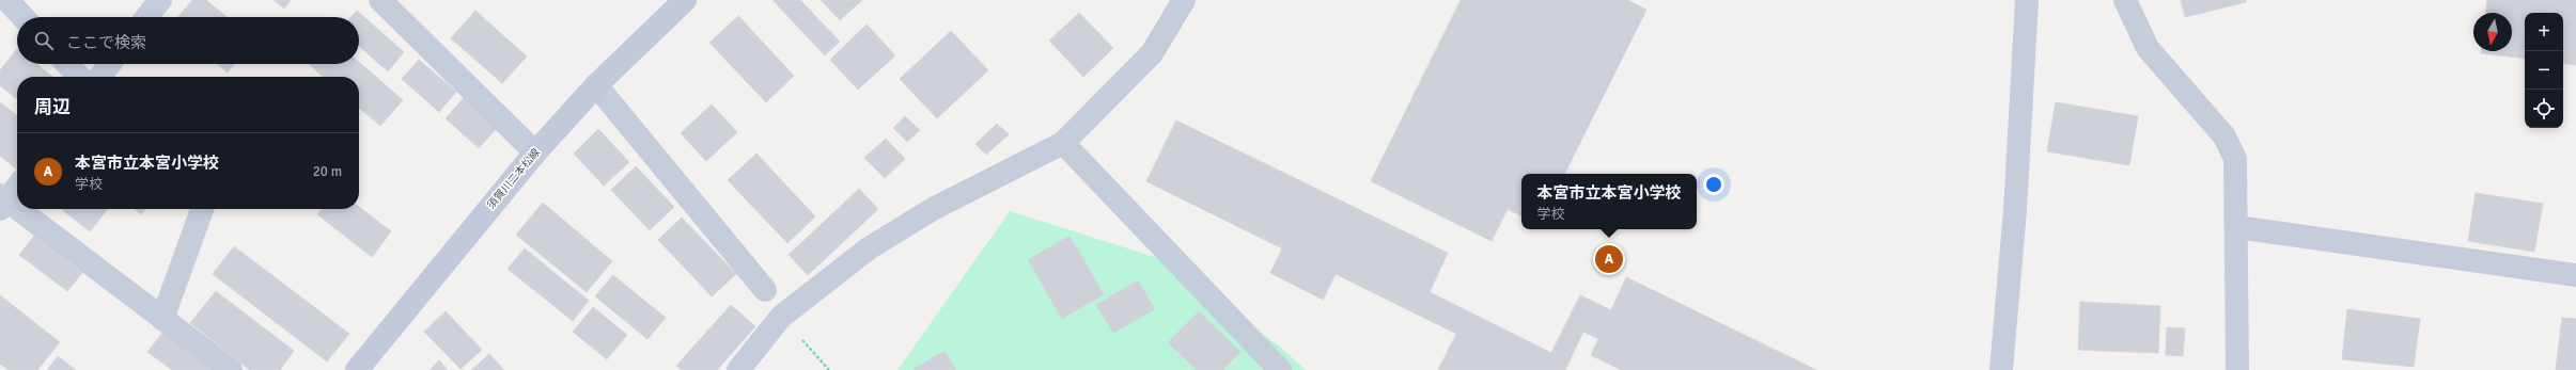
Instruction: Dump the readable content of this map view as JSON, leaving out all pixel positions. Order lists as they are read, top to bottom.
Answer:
{
  "streets": {
    "main road": ["須賀川二本松線"]
  },
  "north": "bottom",
  "page": {
    "map_buttons": ["+", "−"],
    "search": "ここで検索",
    "heading": "周辺",
    "list": [
      {
        "mark": "A",
        "name": "本宮市立本宮小学校",
        "note": "学校",
        "value": "20 m"
      }
    ],
    "popup": ["本宮市立本宮小学校", "学校"],
    "pins": "A"
  }
}
